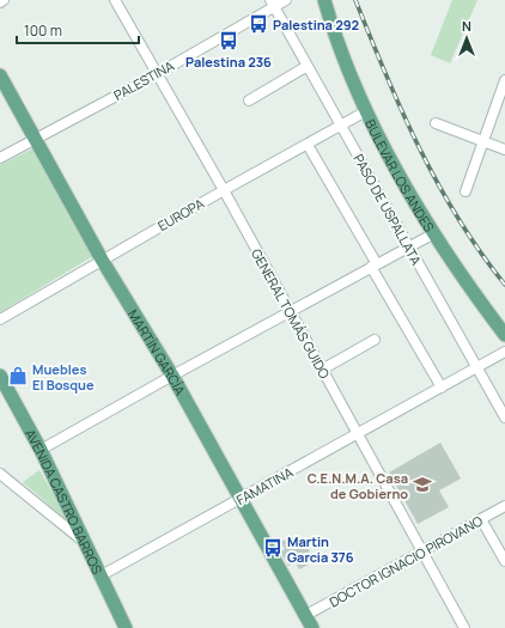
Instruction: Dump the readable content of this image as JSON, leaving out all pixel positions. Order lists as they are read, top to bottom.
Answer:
{
  "streets": {
    "main road": ["BULEVAR LOS ANDES", "MARTÍN GARCÍA", "AVENIDA CASTRO BARROS"],
    "street": [
      "PALESTINA",
      "PASO DE USPALLATA",
      "EUROPA",
      "GENERAL TOMÁS GUIDO",
      "FAMATINA",
      "DOCTOR IGNACIO PIROVANO"
    ]
  },
  "crossings": [
    ["PALESTINA", "PASO DE USPALLATA"],
    ["PALESTINA", "GENERAL TOMÁS GUIDO"],
    ["PALESTINA", "MARTÍN GARCÍA"],
    ["BULEVAR LOS ANDES", "EUROPA"],
    ["PASO DE USPALLATA", "EUROPA"],
    ["PASO DE USPALLATA", "FAMATINA"],
    ["EUROPA", "GENERAL TOMÁS GUIDO"],
    ["EUROPA", "MARTÍN GARCÍA"],
    ["GENERAL TOMÁS GUIDO", "FAMATINA"],
    ["GENERAL TOMÁS GUIDO", "DOCTOR IGNACIO PIROVANO"],
    ["MARTÍN GARCÍA", "FAMATINA"],
    ["MARTÍN GARCÍA", "DOCTOR IGNACIO PIROVANO"],
    ["FAMATINA", "AVENIDA CASTRO BARROS"]
  ],
  "places": {
    "bus stop": ["Palestina 292", "Palestina 236", "Martin Garcia 376"],
    "shop": ["Muebles El Bosque"],
    "school or university": ["C.E.N.M.A. Casa de Gobierno"]
  },
  "scale_bar": "100 m",
  "north": "top"
}
